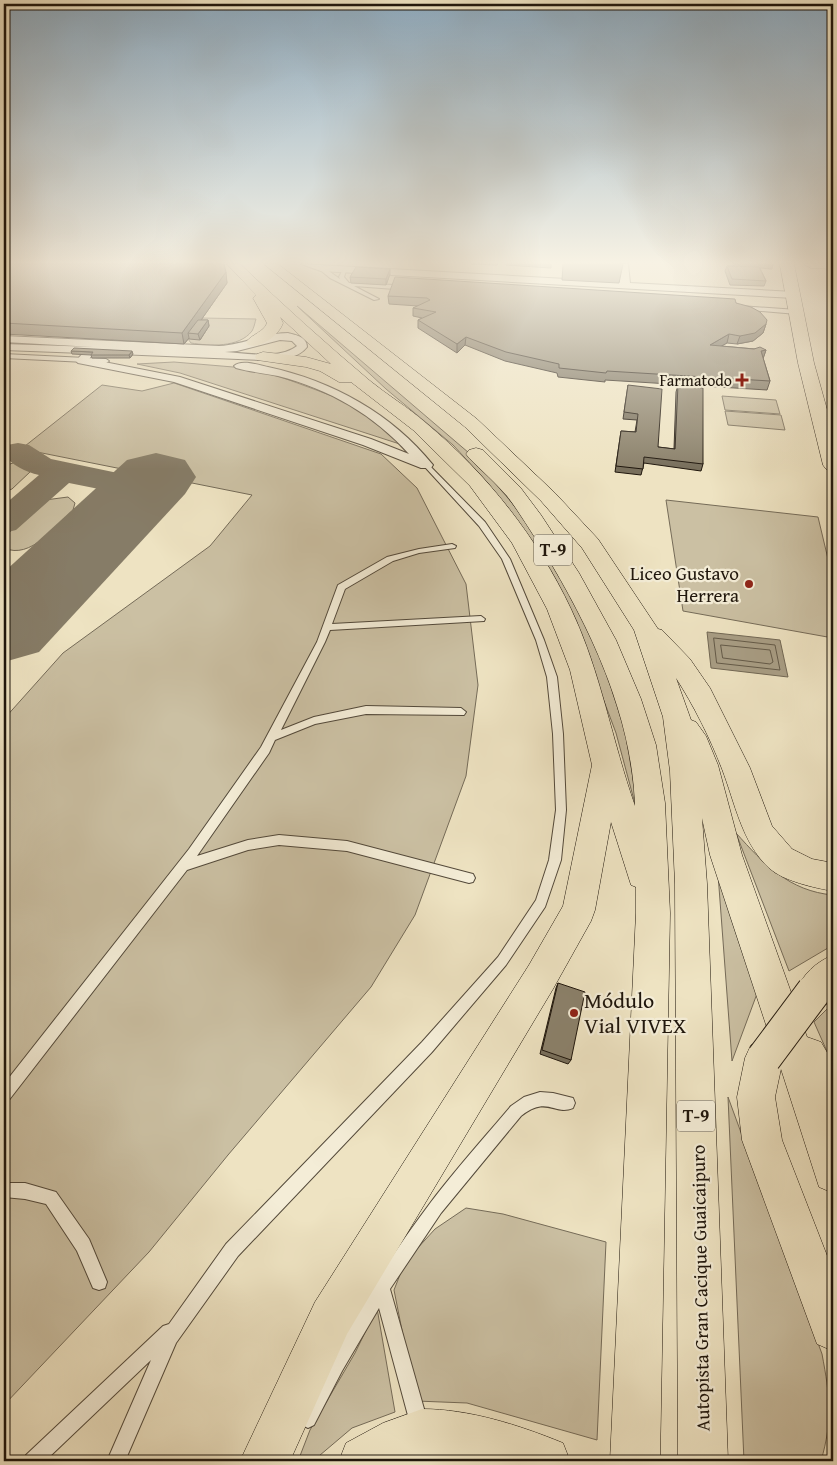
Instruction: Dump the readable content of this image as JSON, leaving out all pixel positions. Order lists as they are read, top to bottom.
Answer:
{
  "streets": {
    "main road": ["T-9", "Autopista Gran Cacique Guaicaipuro"]
  },
  "places": {
    "health": ["Farmatodo"],
    "other": ["Liceo Gustavo Herrera", "Módulo Vial VIVEX"]
  }
}
